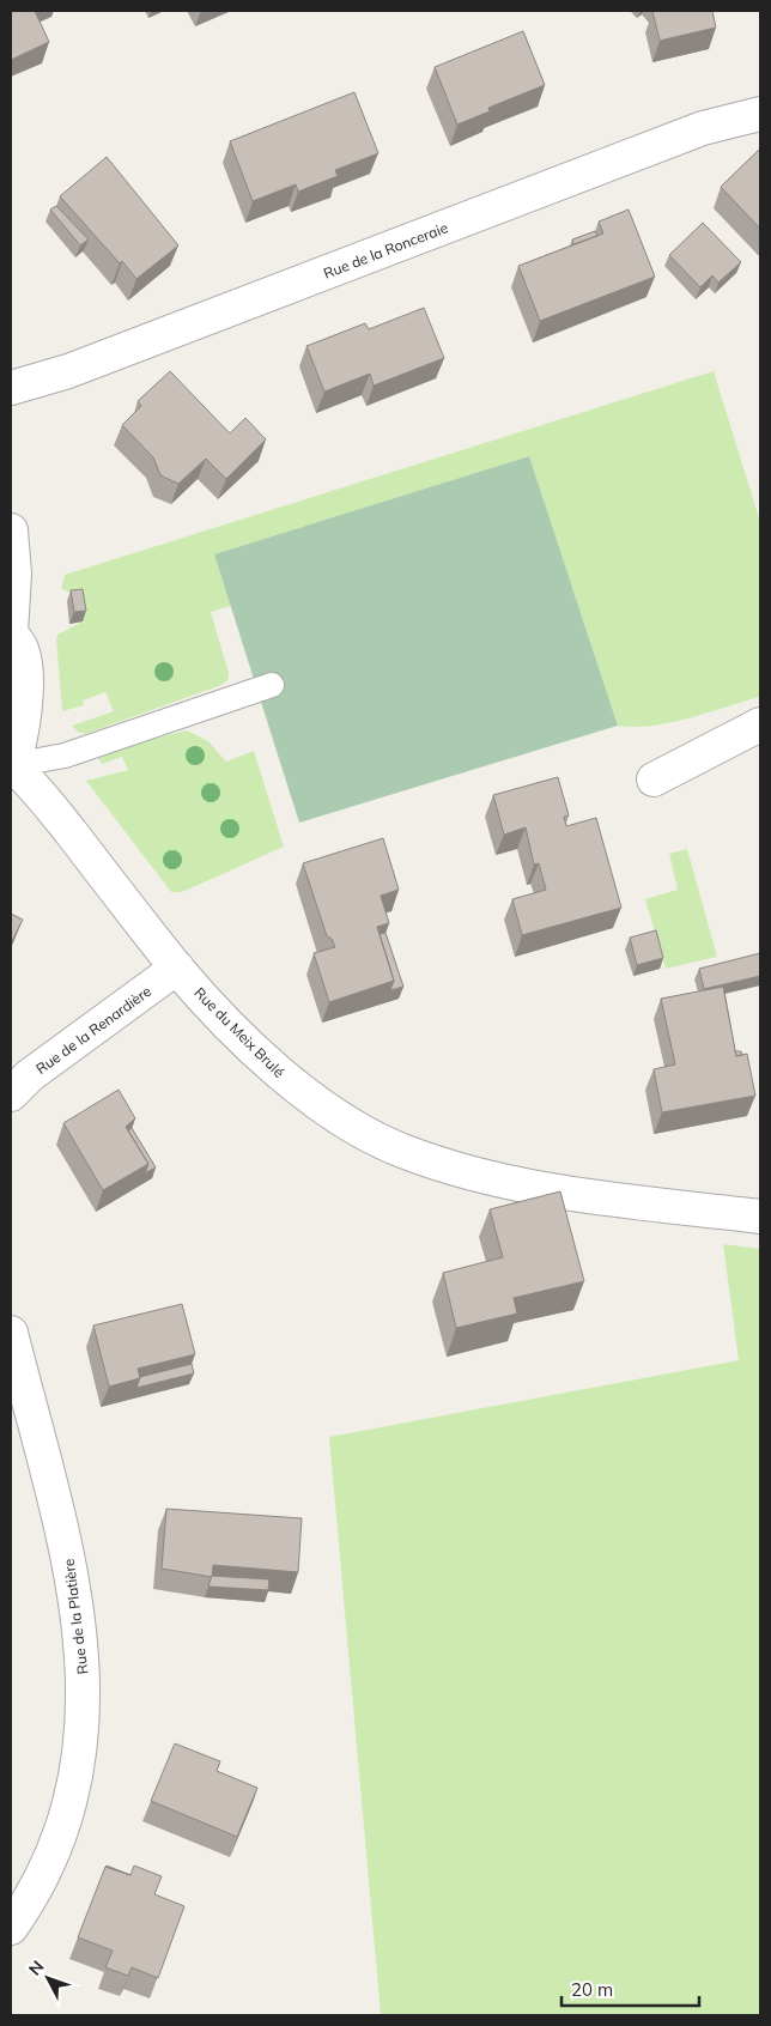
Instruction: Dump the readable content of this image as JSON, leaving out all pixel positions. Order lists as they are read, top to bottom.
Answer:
{
  "streets": {
    "street": [
      "Rue de la Ronceraie",
      "Rue de la Renardière",
      "Rue du Meix Brulé",
      "Rue de la Platière"
    ]
  },
  "crossings": [
    ["Rue de la Renardière", "Rue du Meix Brulé"]
  ],
  "scale_bar": "20 m",
  "north": "top left"
}
